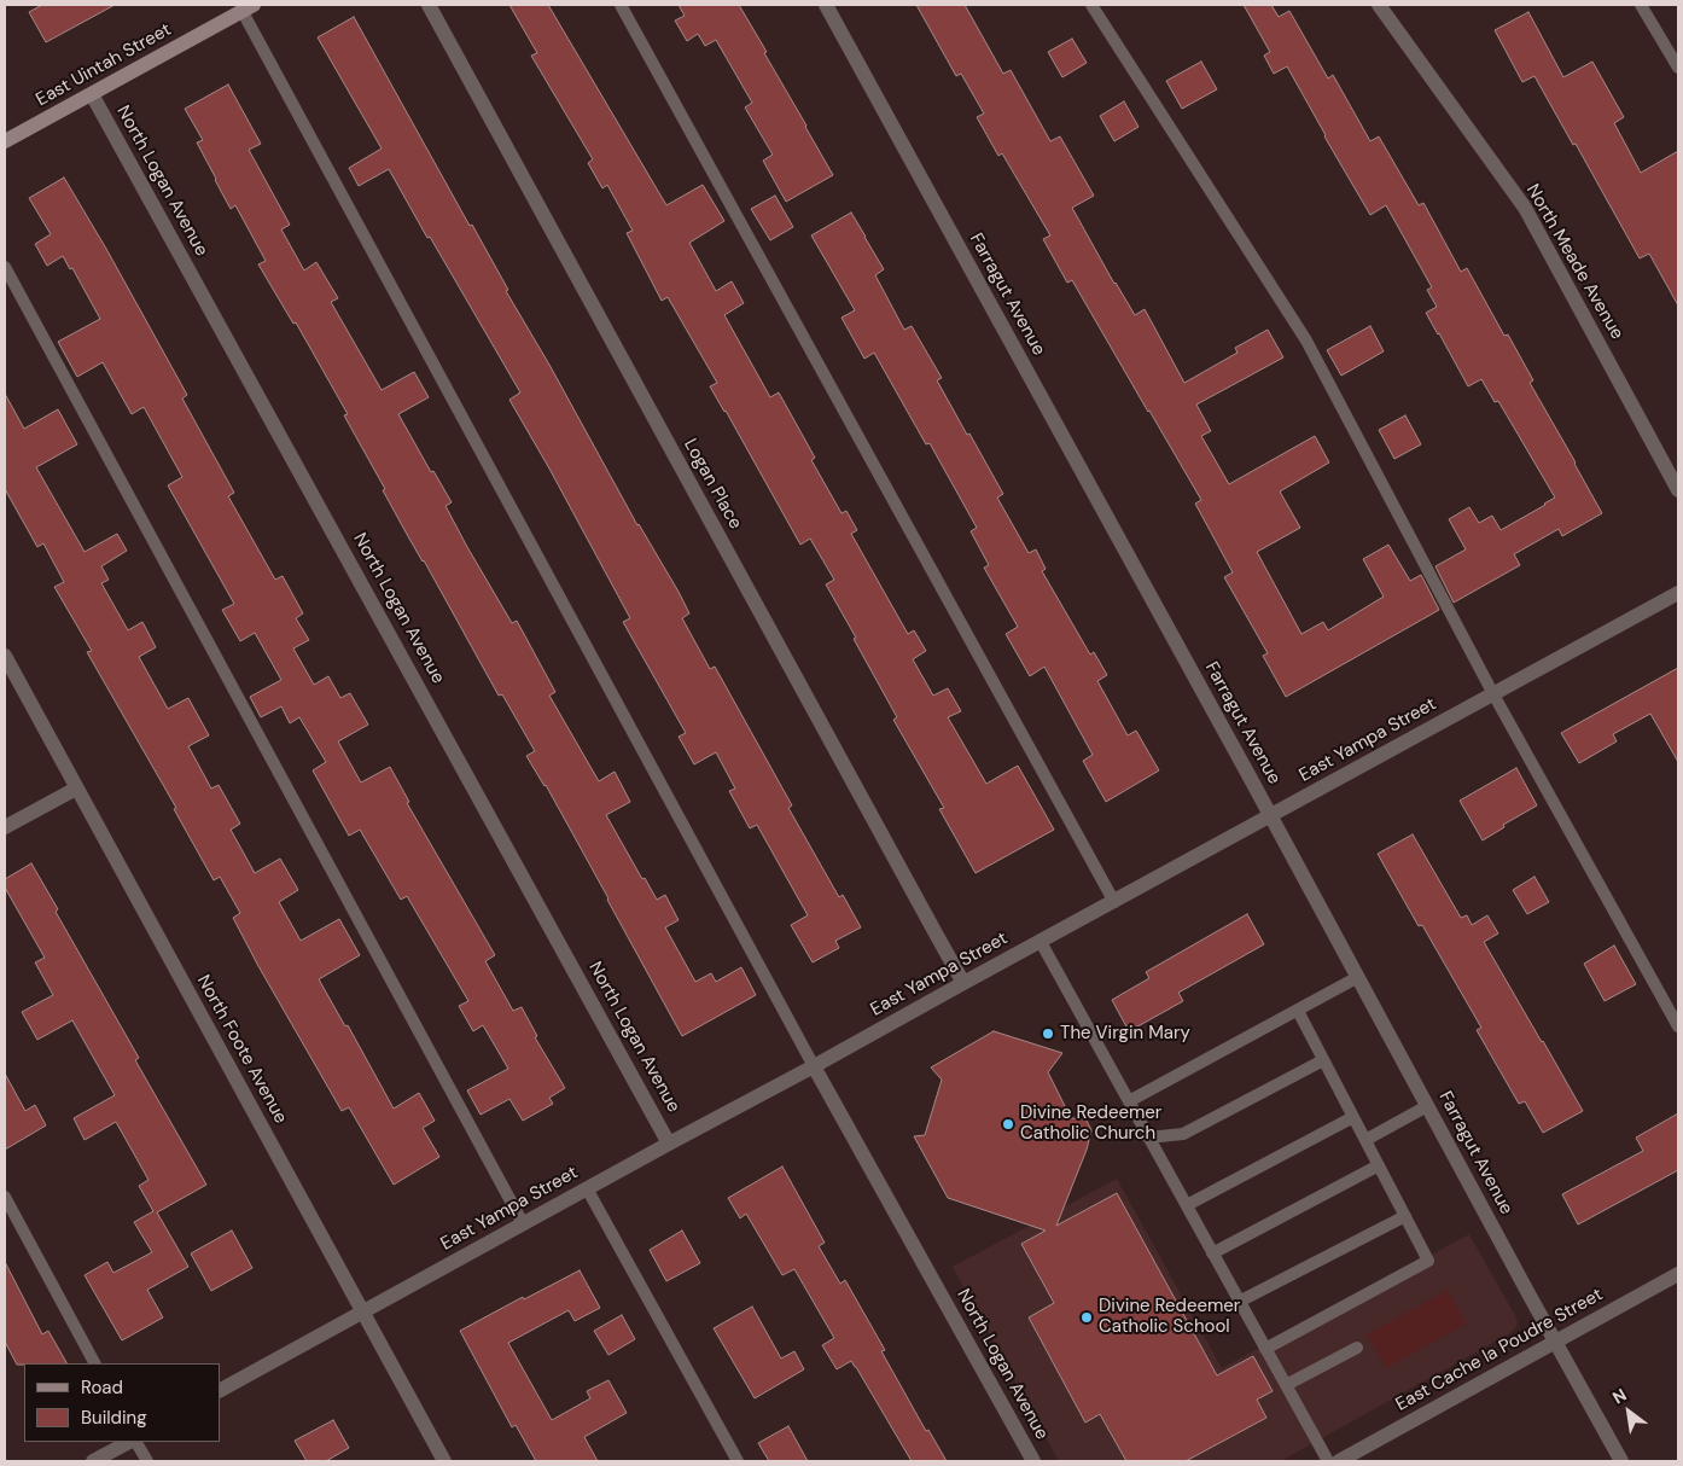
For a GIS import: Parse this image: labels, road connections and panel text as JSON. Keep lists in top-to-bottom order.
{
  "streets": {
    "main road": ["East Uintah Street"],
    "street": [
      "North Logan Avenue",
      "North Meade Avenue",
      "Farragut Avenue",
      "Logan Place",
      "East Yampa Street",
      "North Foote Avenue",
      "East Cache la Poudre Street"
    ]
  },
  "crossings": [
    ["East Uintah Street", "North Logan Avenue"],
    ["North Logan Avenue", "East Yampa Street"],
    ["Farragut Avenue", "East Yampa Street"],
    ["Farragut Avenue", "East Cache la Poudre Street"],
    ["Logan Place", "East Yampa Street"],
    ["East Yampa Street", "North Foote Avenue"]
  ],
  "places": ["The Virgin Mary", "Divine Redeemer Catholic Church", "Divine Redeemer Catholic School"],
  "legend": ["Road", "Building"],
  "north": "top left"
}
